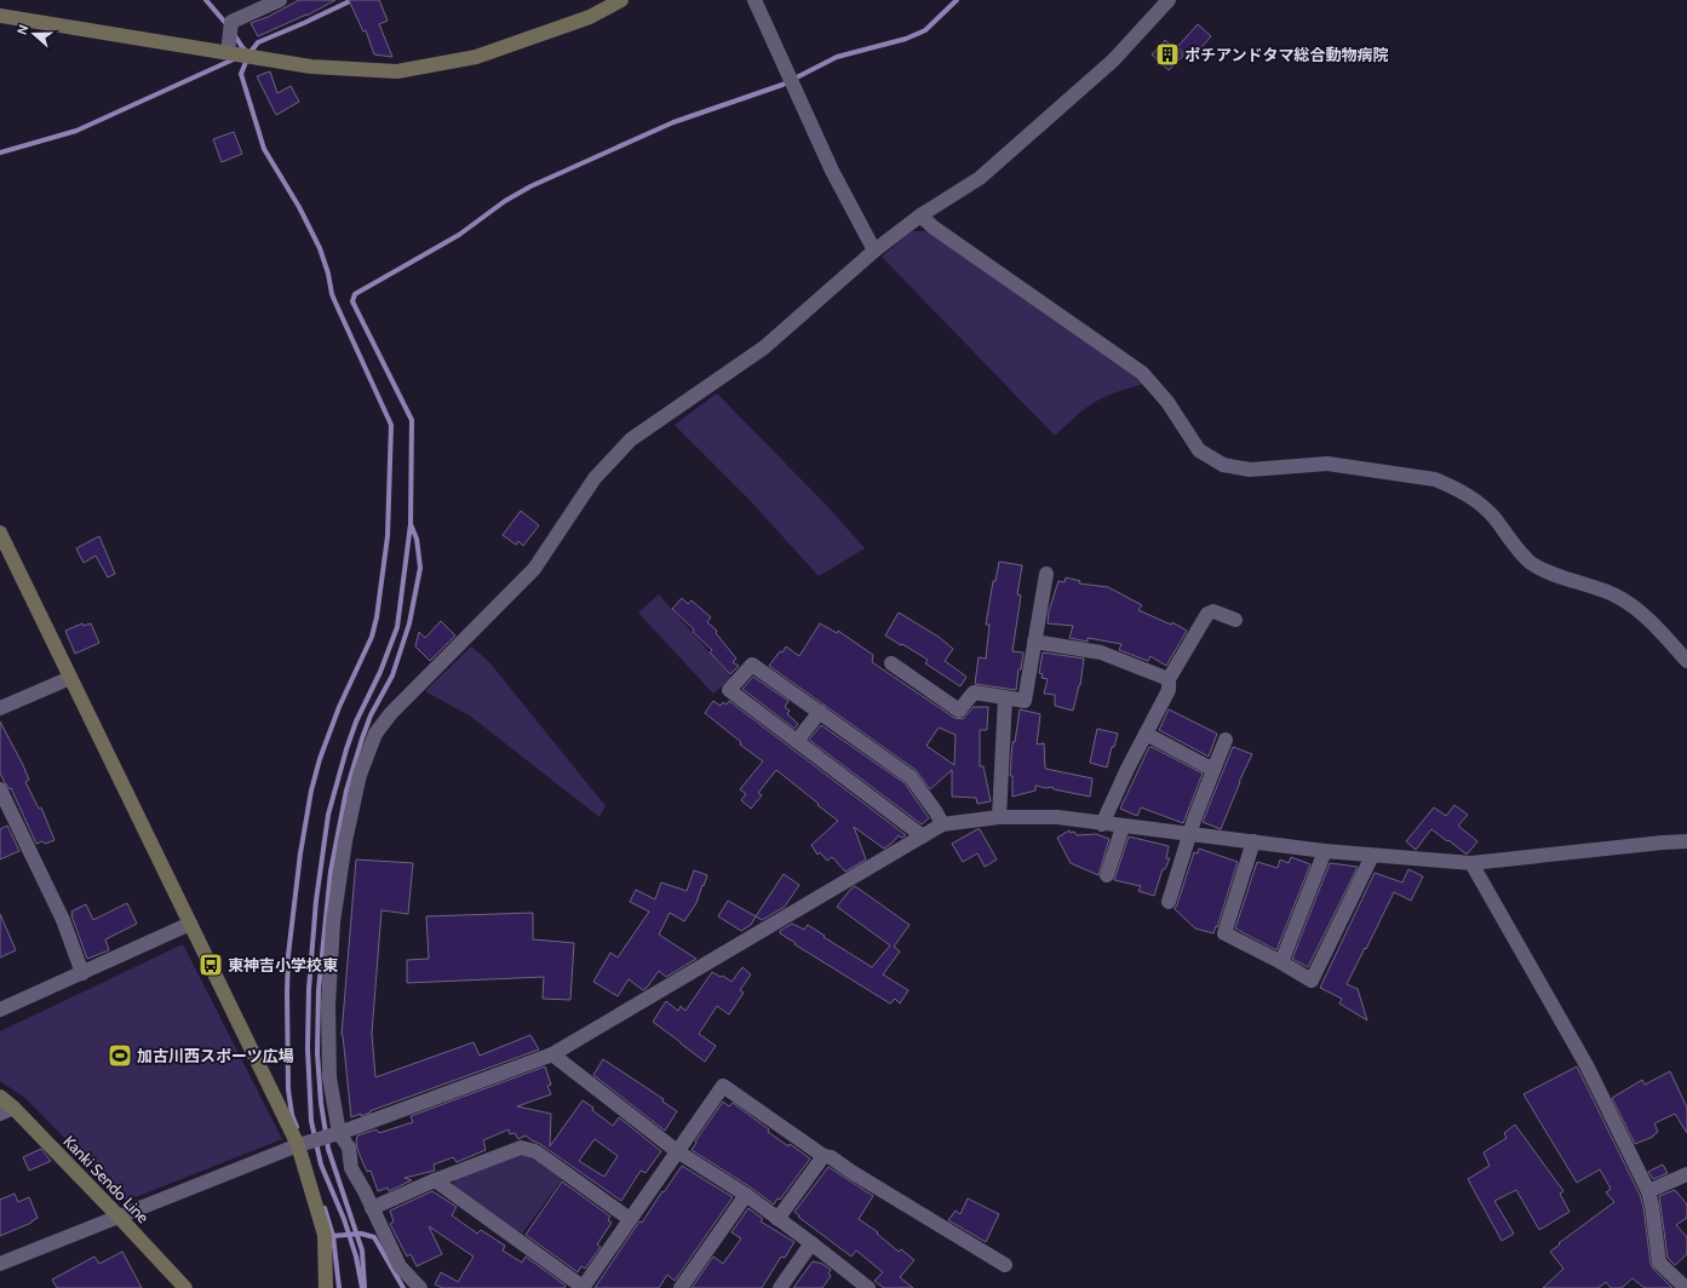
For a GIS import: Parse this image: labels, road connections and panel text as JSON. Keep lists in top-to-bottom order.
{
  "streets": {
    "street": ["Kanki Sendo Line"]
  },
  "places": {
    "building": ["ポチアンドタマ総合動物病院"],
    "bus stop": ["東神吉小学校東"],
    "sports": ["加古川西スポーツ広場"]
  },
  "north": "left"
}
